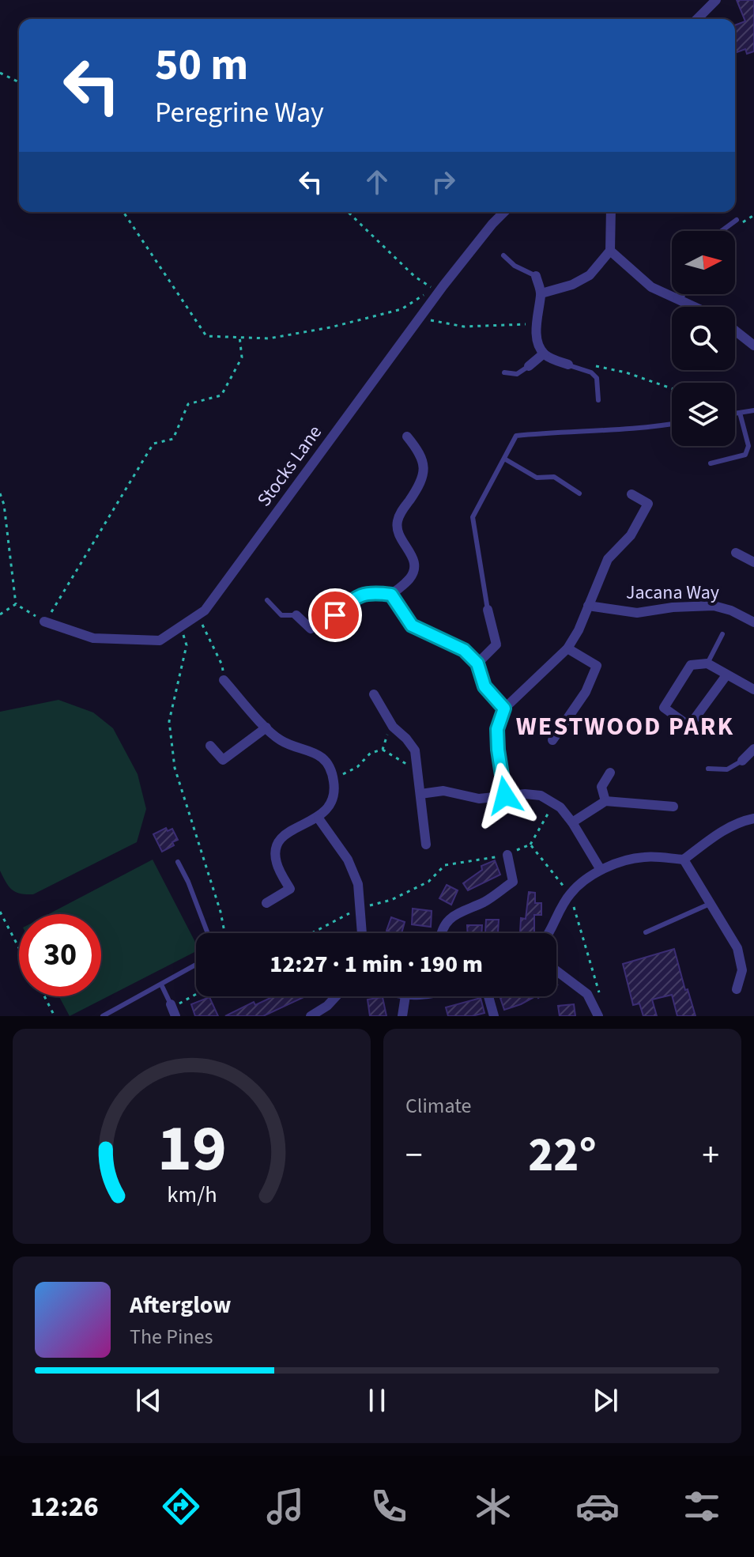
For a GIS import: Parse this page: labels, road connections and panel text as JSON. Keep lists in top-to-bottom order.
{
  "streets": {
    "street": ["Stocks Lane", "Jacana Way"]
  },
  "districts": ["WESTWOOD PARK"],
  "north": "right",
  "page": {
    "turn": ["50 m", "Peregrine Way"],
    "limit": "30",
    "trip": "12:27 · 1 min · 190 m",
    "tile": "Climate",
    "heat": ["−", "22°", "+"],
    "song": ["Afterglow", "The Pines"],
    "tabs": "12:26",
    "gauge": ["19", "km/h"]
  }
}
